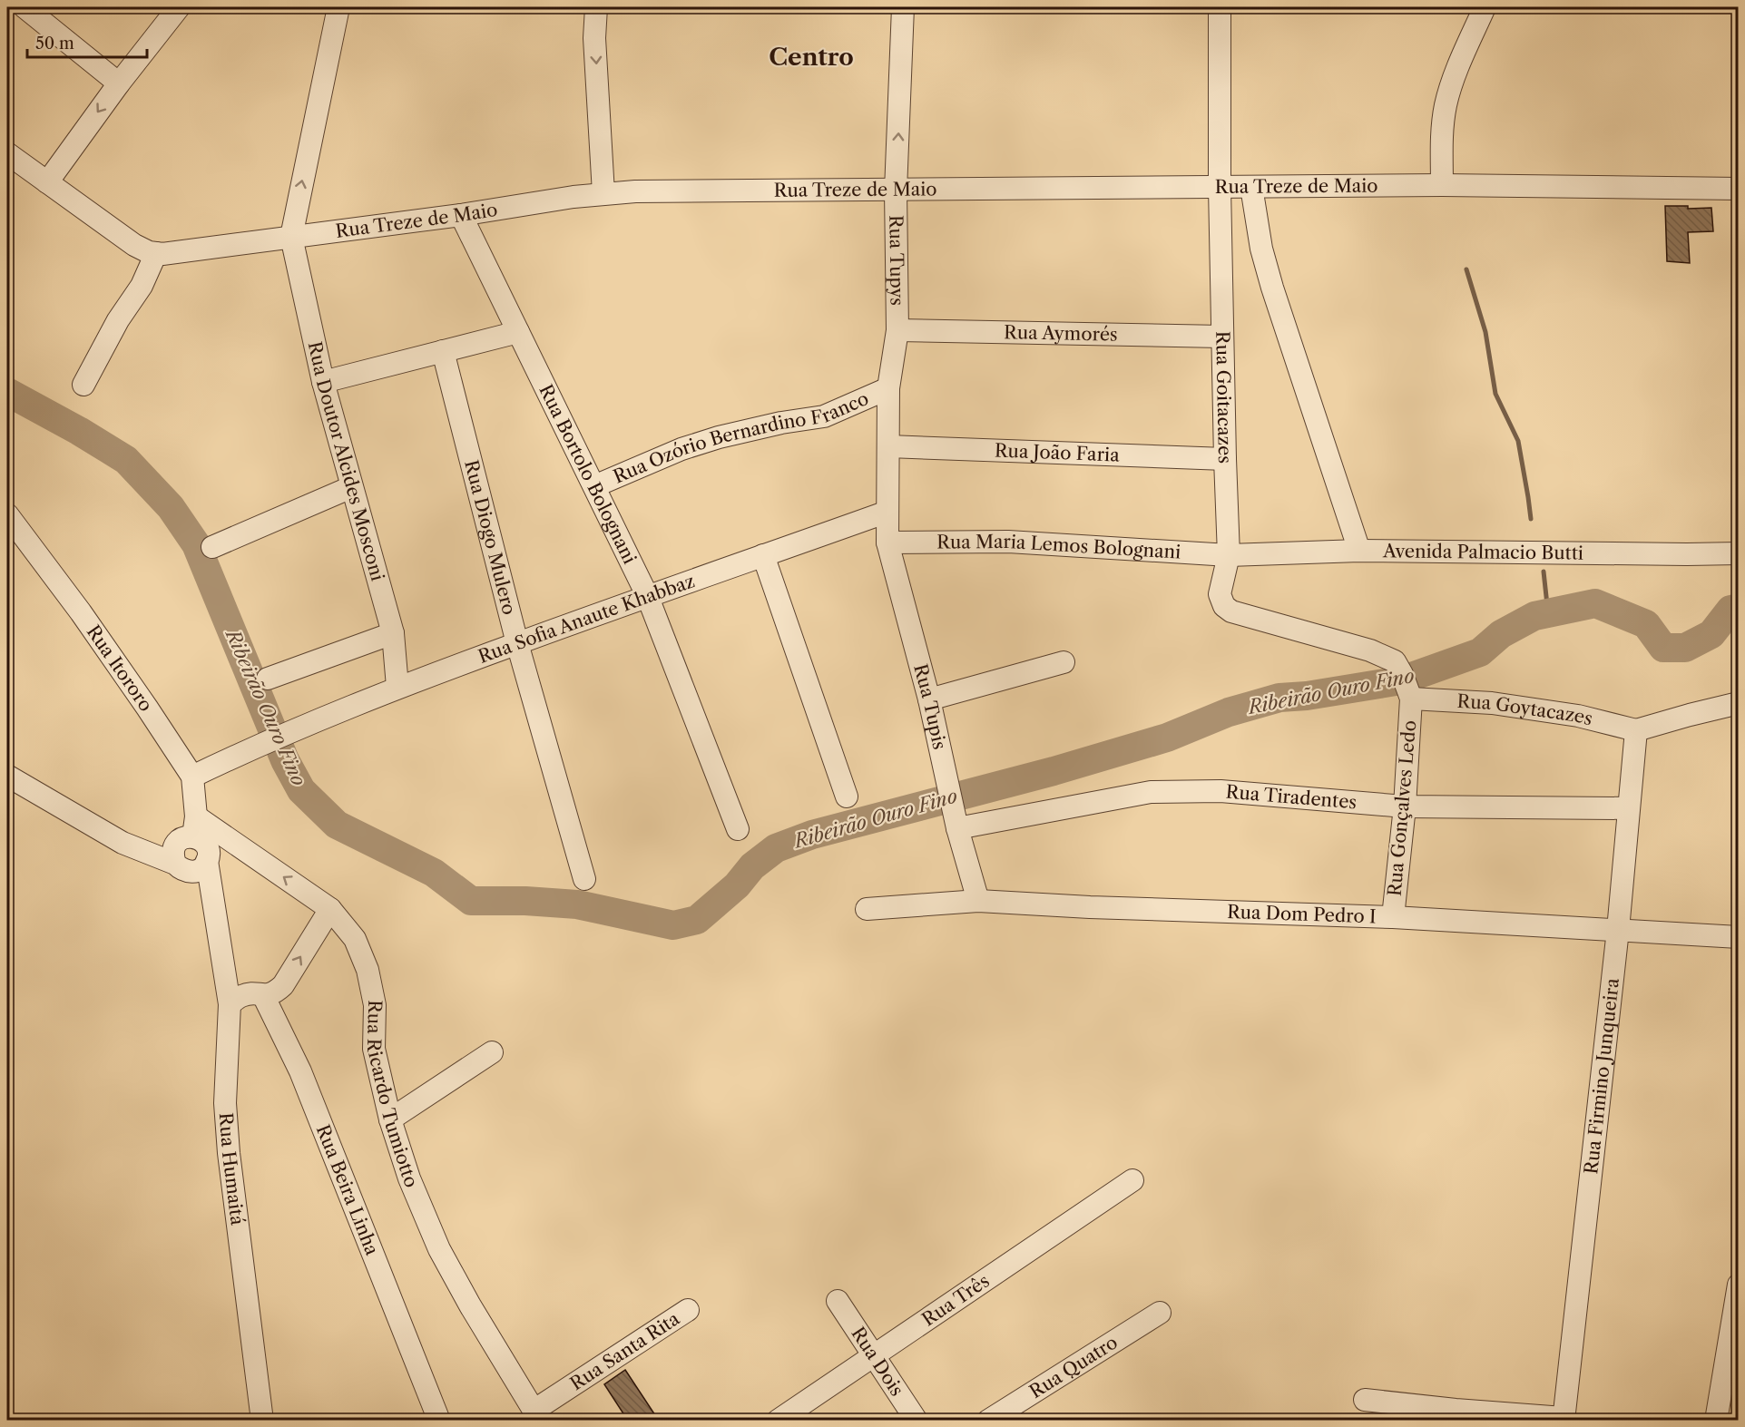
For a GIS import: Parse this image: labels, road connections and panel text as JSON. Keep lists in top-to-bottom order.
{
  "streets": {
    "street": [
      "Rua Treze de Maio",
      "Rua Tupys",
      "Rua Aymorés",
      "Rua Goitacazes",
      "Rua Ozório Bernardino Franco",
      "Rua João Faria",
      "Rua Doutor Alcides Mosconi",
      "Rua Bortolo Bolognani",
      "Rua Diogo Mulero",
      "Rua Maria Lemos Bolognani",
      "Avenida Palmacio Butti",
      "Rua Sofia Anaute Khabbaz",
      "Rua Itororo",
      "Rua Tupis",
      "Rua Goytacazes",
      "Rua Tiradentes",
      "Rua Gonçalves Ledo",
      "Rua Dom Pedro I",
      "Rua Firmino Junqueira",
      "Rua Ricardo Tumiotto",
      "Rua Humaitá",
      "Rua Beira Linha",
      "Rua Três",
      "Rua Santa Rita",
      "Rua Dois",
      "Rua Quatro"
    ]
  },
  "crossings": [
    ["Rua Treze de Maio", "Rua Tupys"],
    ["Rua Treze de Maio", "Rua Goitacazes"],
    ["Rua Treze de Maio", "Rua Doutor Alcides Mosconi"],
    ["Rua Treze de Maio", "Rua Bortolo Bolognani"],
    ["Rua Tupys", "Rua Aymorés"],
    ["Rua Tupys", "Rua Ozório Bernardino Franco"],
    ["Rua Tupys", "Rua João Faria"],
    ["Rua Tupys", "Rua Sofia Anaute Khabbaz"],
    ["Rua Tupys", "Rua Tupis"],
    ["Rua Aymorés", "Rua Goitacazes"],
    ["Rua Goitacazes", "Rua João Faria"],
    ["Rua Goitacazes", "Rua Maria Lemos Bolognani"],
    ["Rua Goitacazes", "Avenida Palmacio Butti"],
    ["Rua Goitacazes", "Rua Goytacazes"],
    ["Rua Goitacazes", "Rua Gonçalves Ledo"],
    ["Rua Ozório Bernardino Franco", "Rua Bortolo Bolognani"],
    ["Rua Doutor Alcides Mosconi", "Rua Sofia Anaute Khabbaz"],
    ["Rua Bortolo Bolognani", "Rua Sofia Anaute Khabbaz"],
    ["Rua Diogo Mulero", "Rua Sofia Anaute Khabbaz"],
    ["Rua Maria Lemos Bolognani", "Avenida Palmacio Butti"],
    ["Rua Maria Lemos Bolognani", "Rua Tupis"],
    ["Rua Sofia Anaute Khabbaz", "Rua Itororo"],
    ["Rua Sofia Anaute Khabbaz", "Rua Tupis"],
    ["Rua Itororo", "Rua Ricardo Tumiotto"],
    ["Rua Itororo", "Rua Humaitá"],
    ["Rua Tupis", "Rua Tiradentes"],
    ["Rua Tupis", "Rua Dom Pedro I"],
    ["Rua Goytacazes", "Rua Gonçalves Ledo"],
    ["Rua Goytacazes", "Rua Firmino Junqueira"],
    ["Rua Tiradentes", "Rua Gonçalves Ledo"],
    ["Rua Tiradentes", "Rua Firmino Junqueira"],
    ["Rua Gonçalves Ledo", "Rua Dom Pedro I"],
    ["Rua Dom Pedro I", "Rua Firmino Junqueira"],
    ["Rua Ricardo Tumiotto", "Rua Humaitá"],
    ["Rua Ricardo Tumiotto", "Rua Santa Rita"],
    ["Rua Três", "Rua Dois"]
  ],
  "one_way": ["Rua Tupys"],
  "districts": ["Centro"],
  "water": ["Ribeirão Ouro Fino"],
  "scale_bar": "50 m"
}
